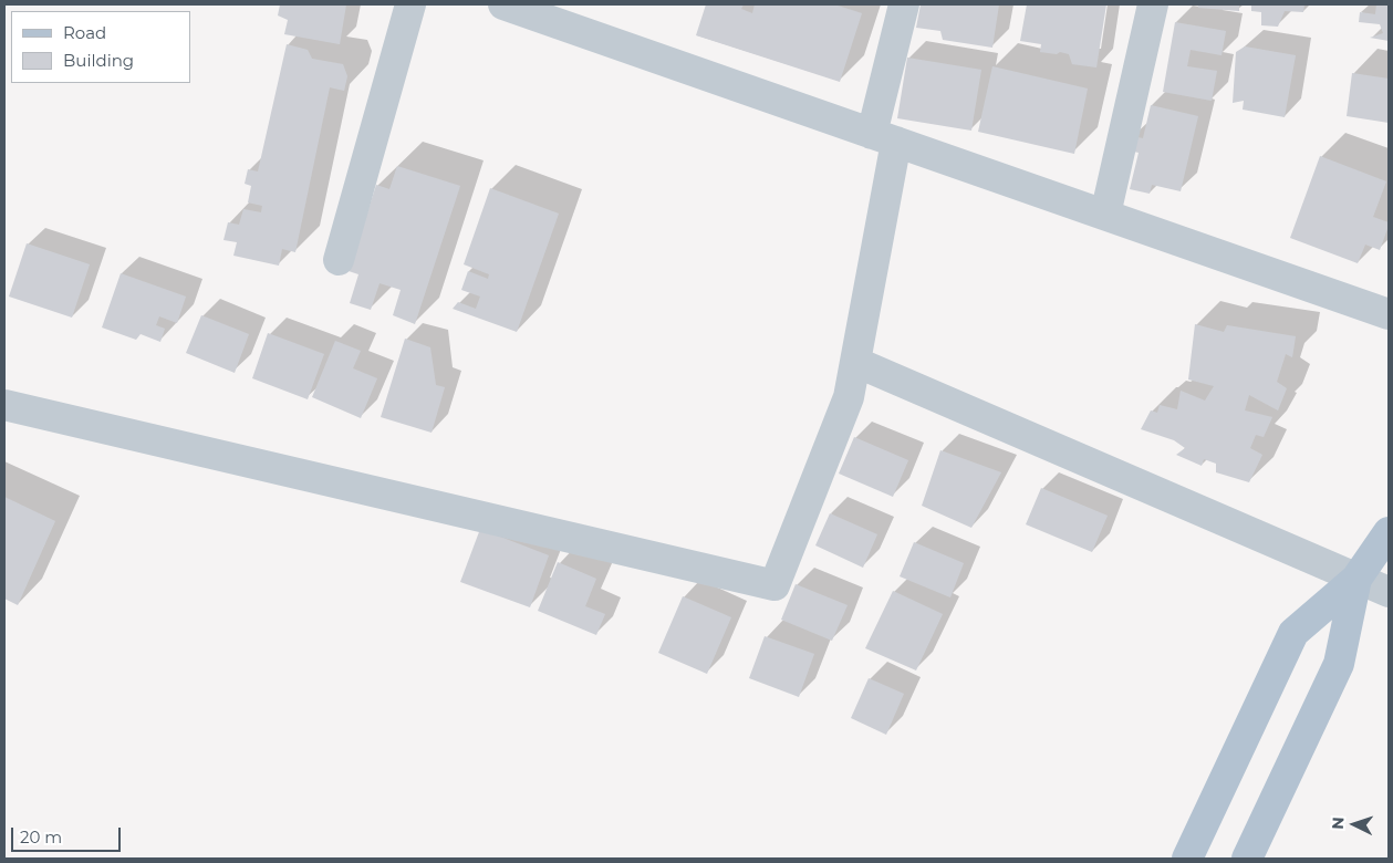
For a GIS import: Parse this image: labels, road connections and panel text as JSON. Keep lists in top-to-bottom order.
{
  "legend": ["Road", "Building"],
  "scale_bar": "20 m",
  "north": "left"
}
